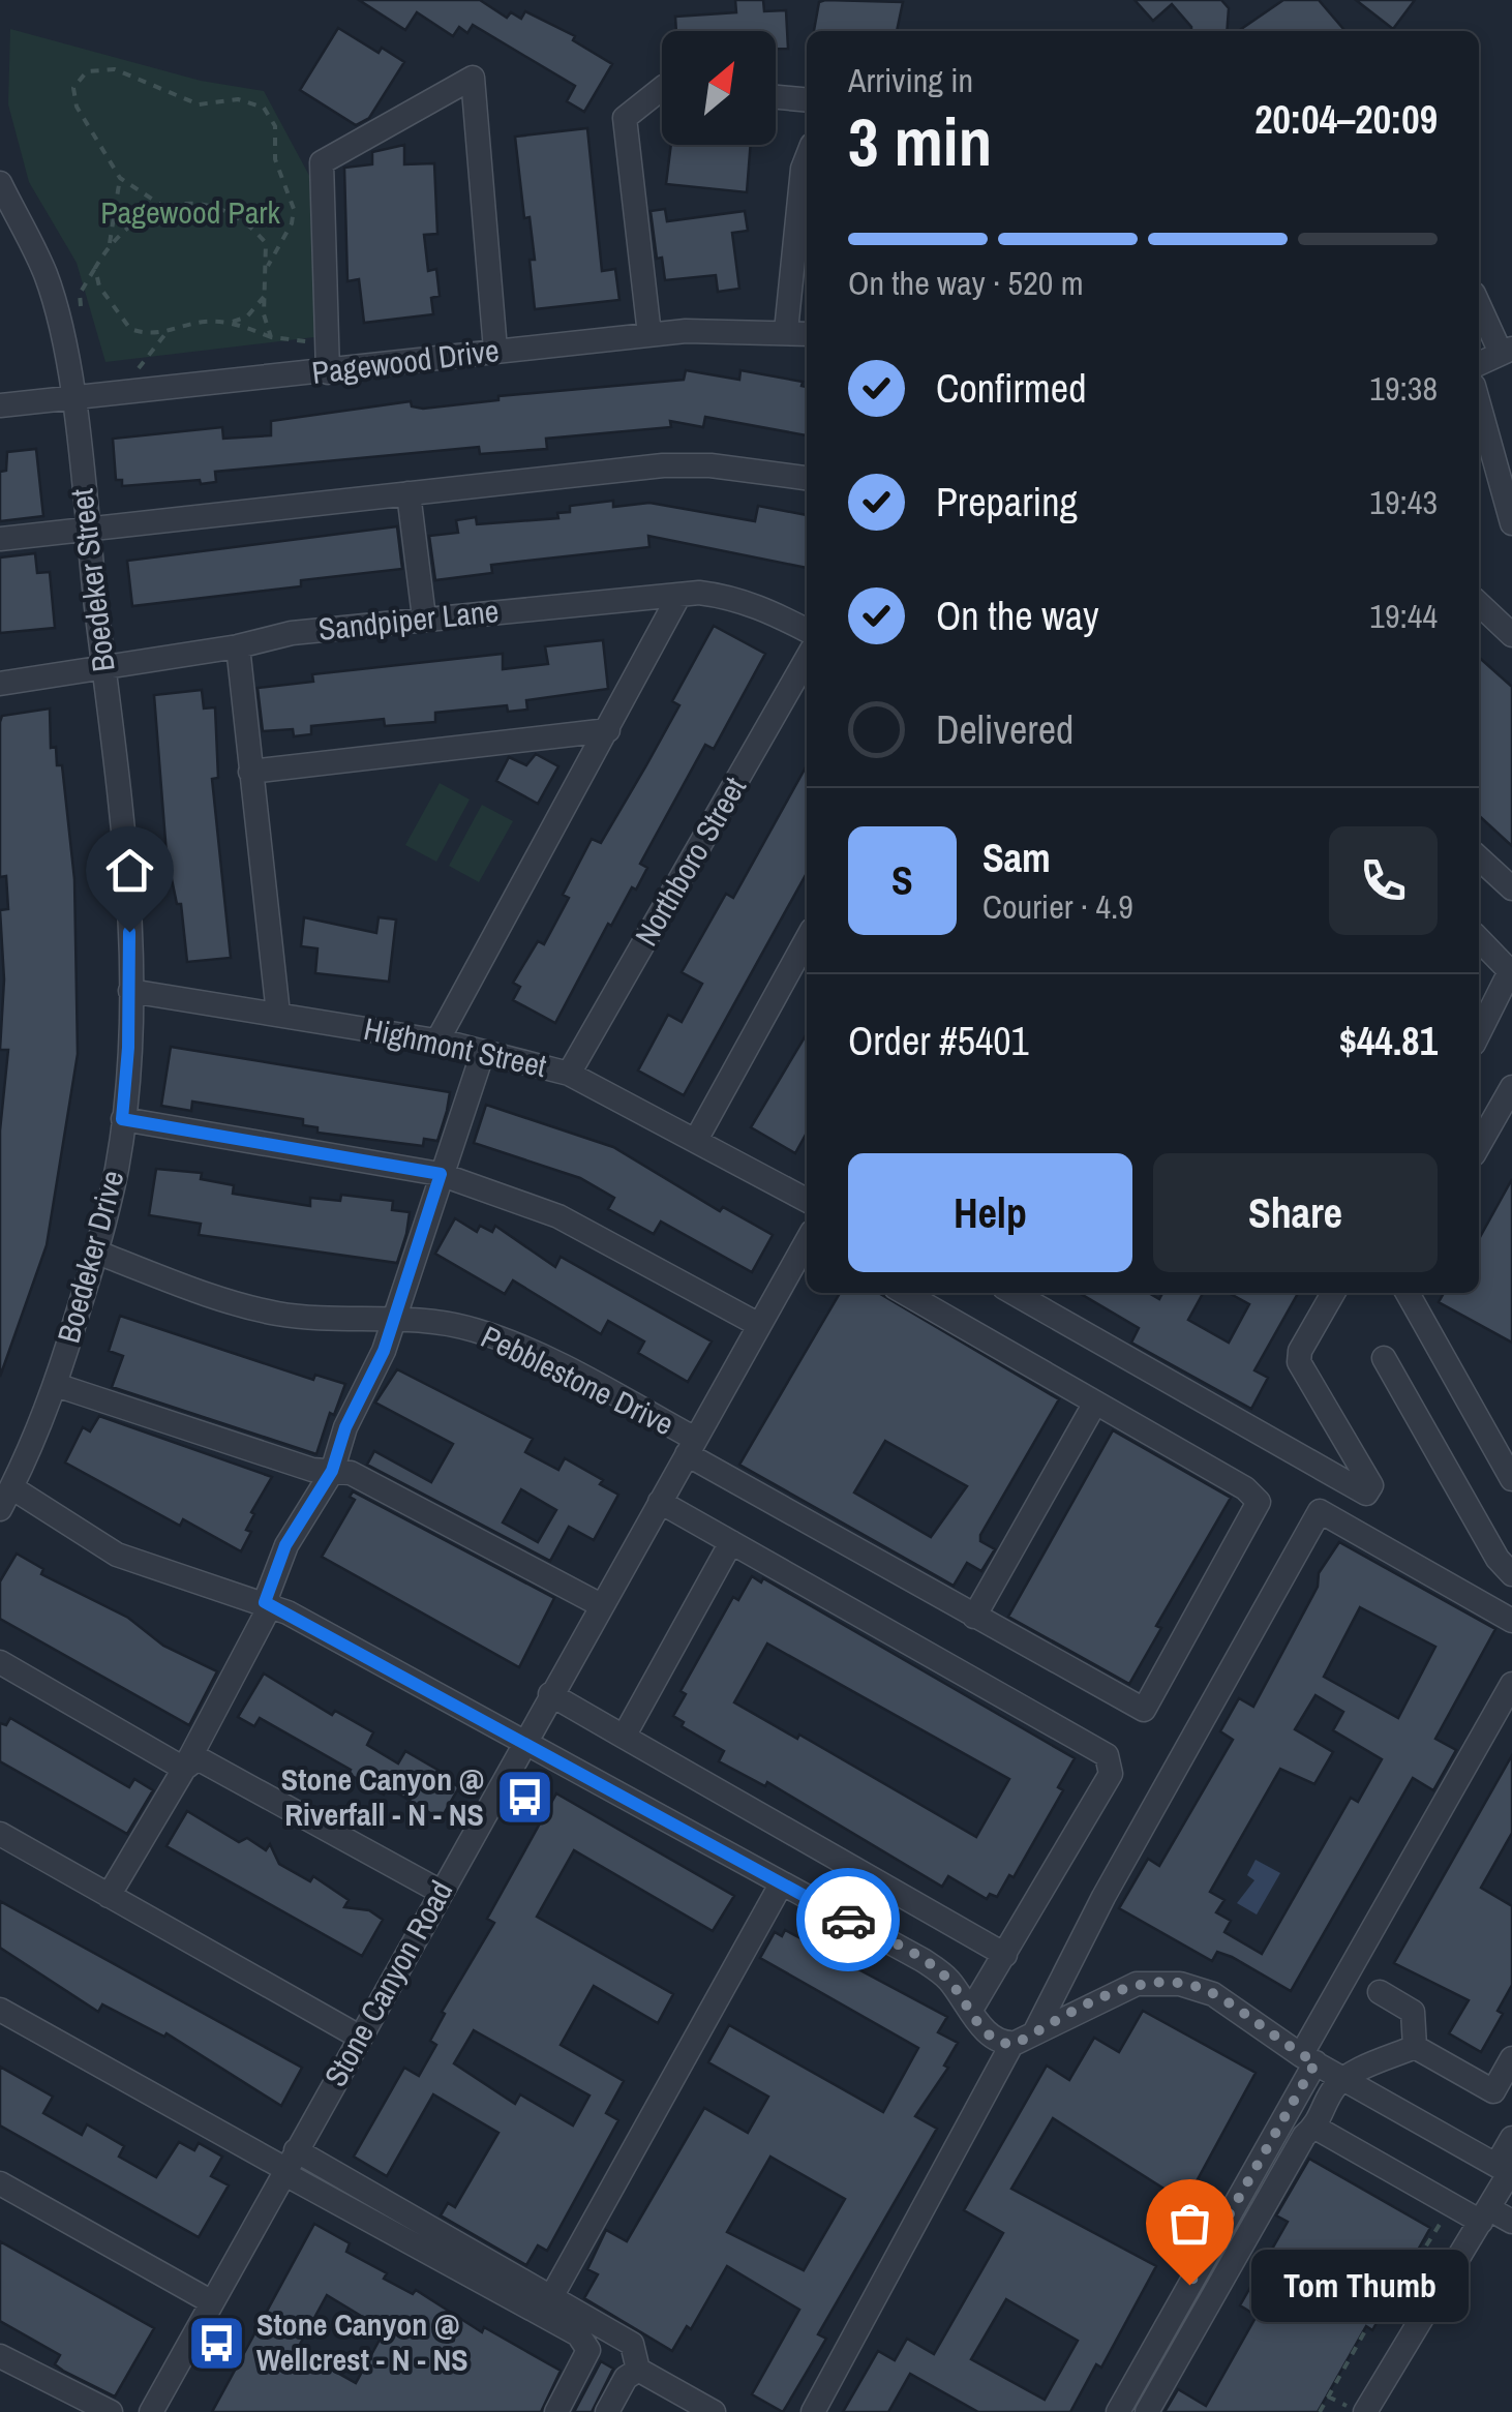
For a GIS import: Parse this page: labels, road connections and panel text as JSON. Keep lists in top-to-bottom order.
{
  "streets": {
    "street": [
      "Pagewood Drive",
      "Boedeker Street",
      "Sandpiper Lane",
      "Northboro Street",
      "Highmont Street",
      "Boedeker Drive",
      "Pebblestone Drive",
      "Stone Canyon Road"
    ]
  },
  "crossings": [
    ["Pagewood Drive", "Boedeker Street"],
    ["Boedeker Street", "Sandpiper Lane"],
    ["Boedeker Street", "Highmont Street"],
    ["Boedeker Street", "Boedeker Drive"],
    ["Northboro Street", "Highmont Street"],
    ["Highmont Street", "Boedeker Drive"],
    ["Boedeker Drive", "Pebblestone Drive"],
    ["Pebblestone Drive", "Stone Canyon Road"]
  ],
  "parks": ["Pagewood Park"],
  "places": {
    "bus stop": ["Stone Canyon @ Riverfall - N - NS", "Stone Canyon @ Wellcrest - N - NS"],
    "other": ["Tom Thumb"]
  },
  "north": "top right",
  "page": {
    "heading": ["3 min", "Arriving in", "20:04–20:09"],
    "panel": [
      "Sam",
      "Courier · 4.9",
      "Order #5401",
      "$44.81"
    ],
    "bar": "On the way · 520 m",
    "list": [
      ["Confirmed", "19:38"],
      ["Preparing", "19:43"],
      ["On the way", "19:44"],
      "Delivered"
    ],
    "round": "S",
    "buttons": ["Help", "Share"],
    "bubble": "Tom Thumb"
  }
}
